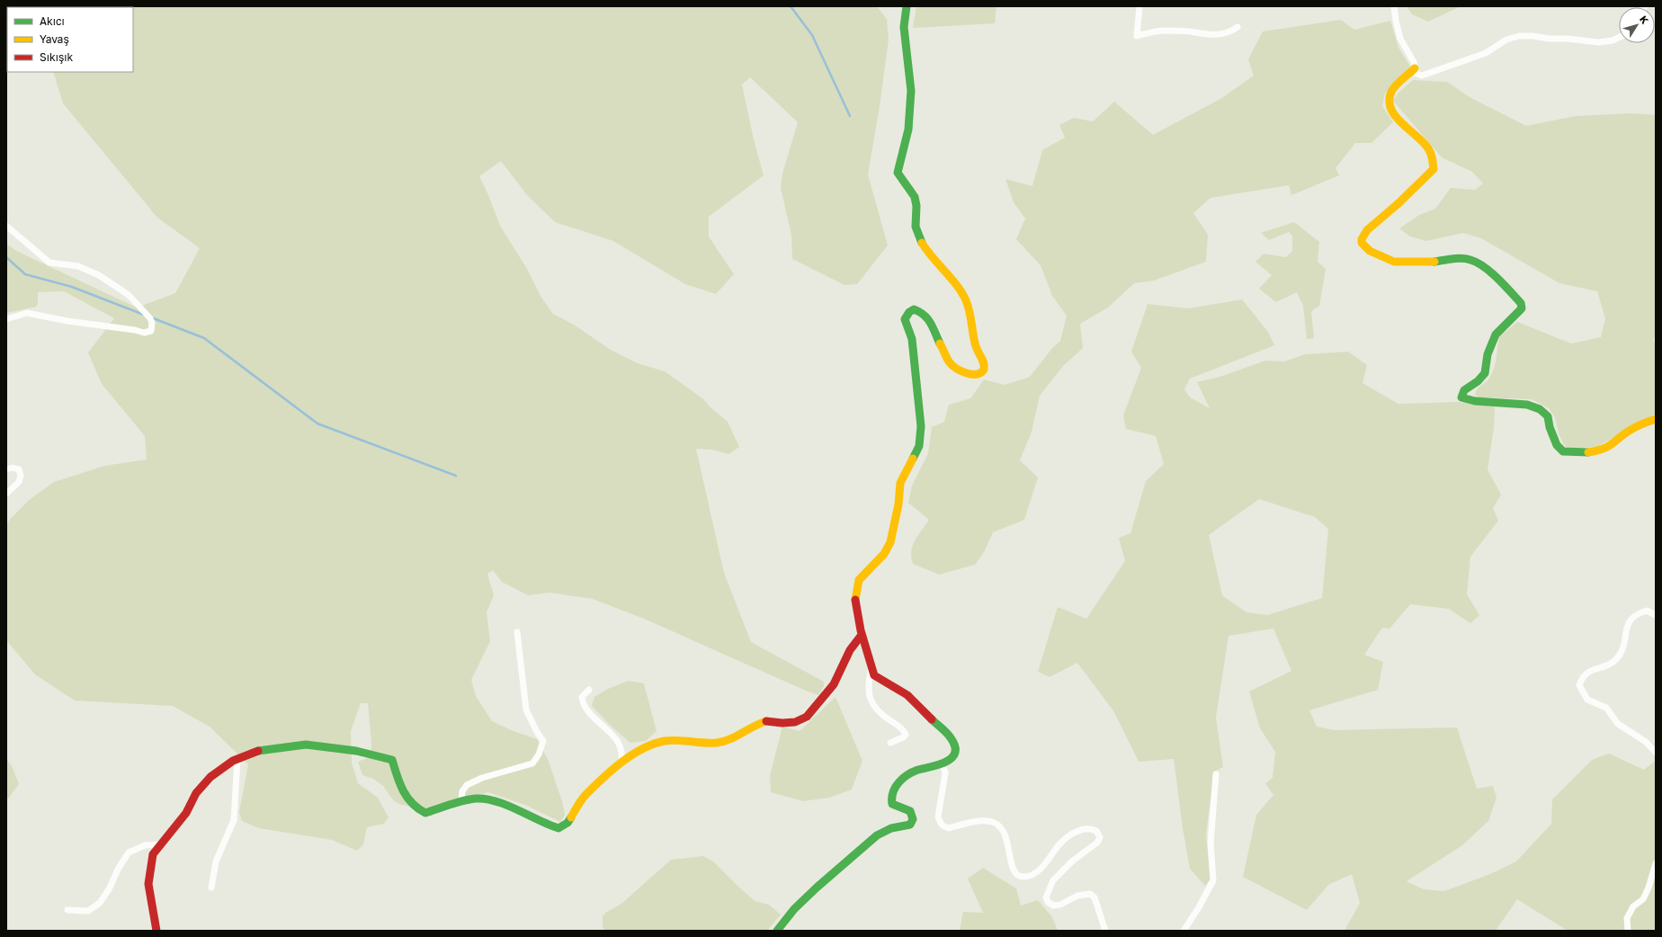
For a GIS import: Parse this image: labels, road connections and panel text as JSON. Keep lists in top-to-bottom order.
{
  "legend": ["Akıcı", "Yavaş", "Sıkışık"],
  "north": "top right"
}
